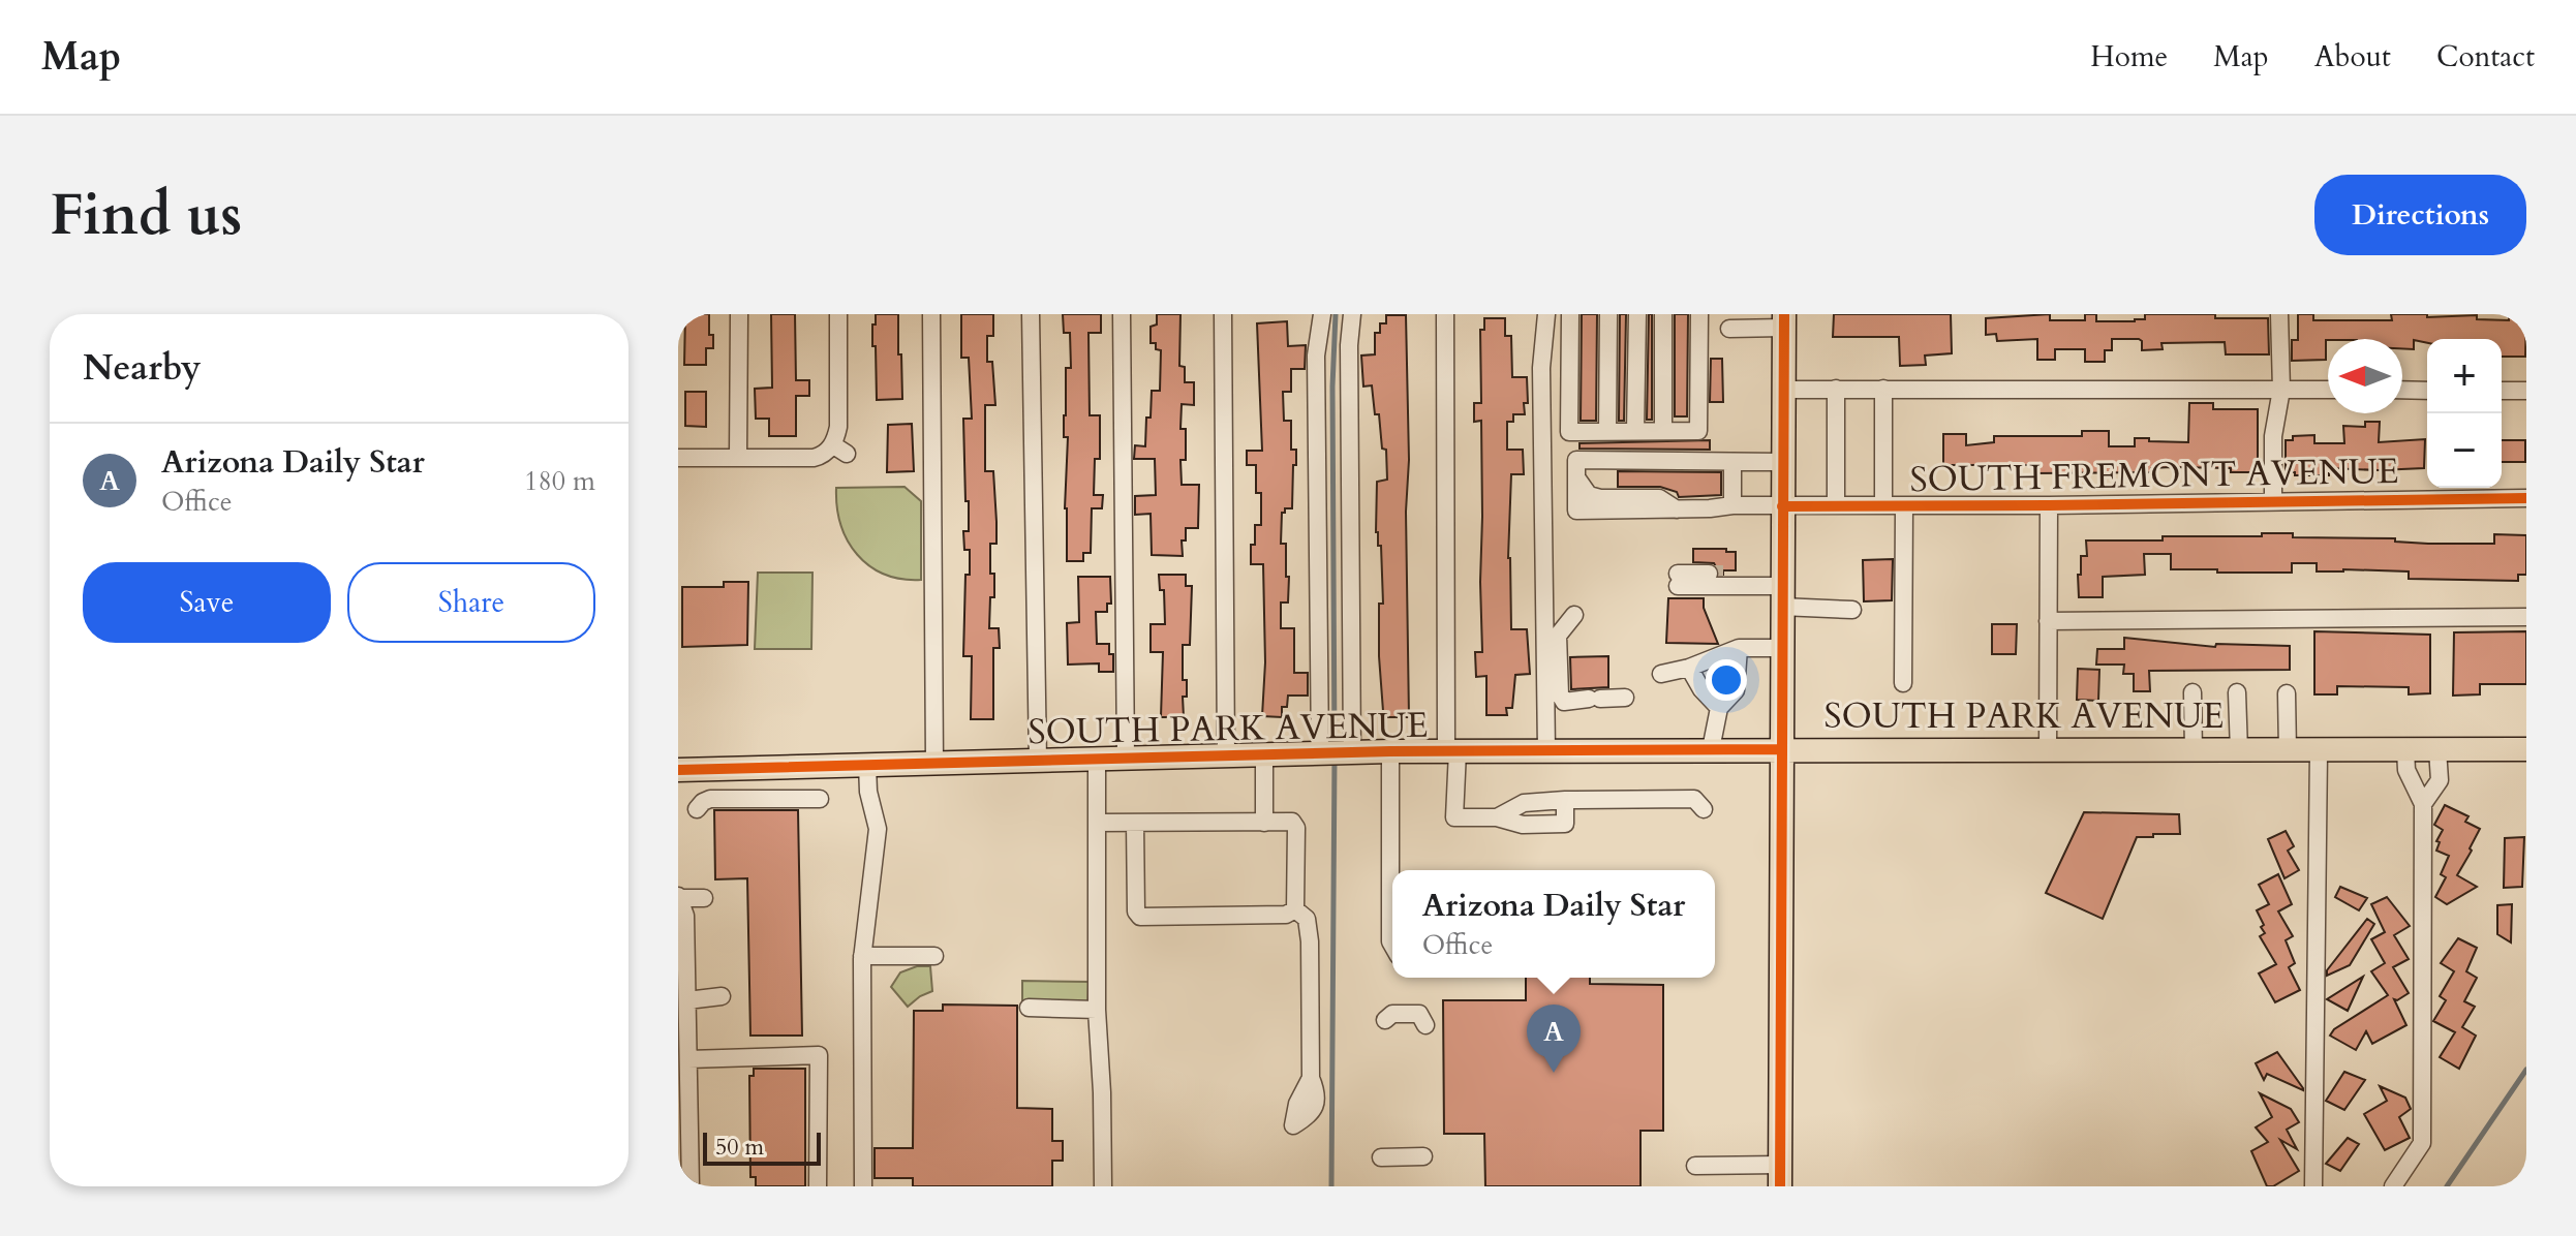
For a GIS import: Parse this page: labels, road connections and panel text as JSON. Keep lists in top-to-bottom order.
{
  "streets": {
    "main road": ["SOUTH PARK AVENUE"],
    "street": ["SOUTH FREMONT AVENUE"]
  },
  "scale_bar": "50 m",
  "north": "left",
  "page": {
    "header": "Map",
    "nav": [
      "Home",
      "Map",
      "About",
      "Contact"
    ],
    "buttons": [
      "Directions",
      ["Save", "Share"]
    ],
    "title": "Find us",
    "heading": "Nearby",
    "map_buttons": ["+", "−"],
    "list": [
      {
        "mark": "A",
        "name": "Arizona Daily Star",
        "note": "Office",
        "value": "180 m"
      }
    ],
    "popup": ["Arizona Daily Star", "Office"],
    "pins": "A",
    "scale": "50 m"
  }
}
